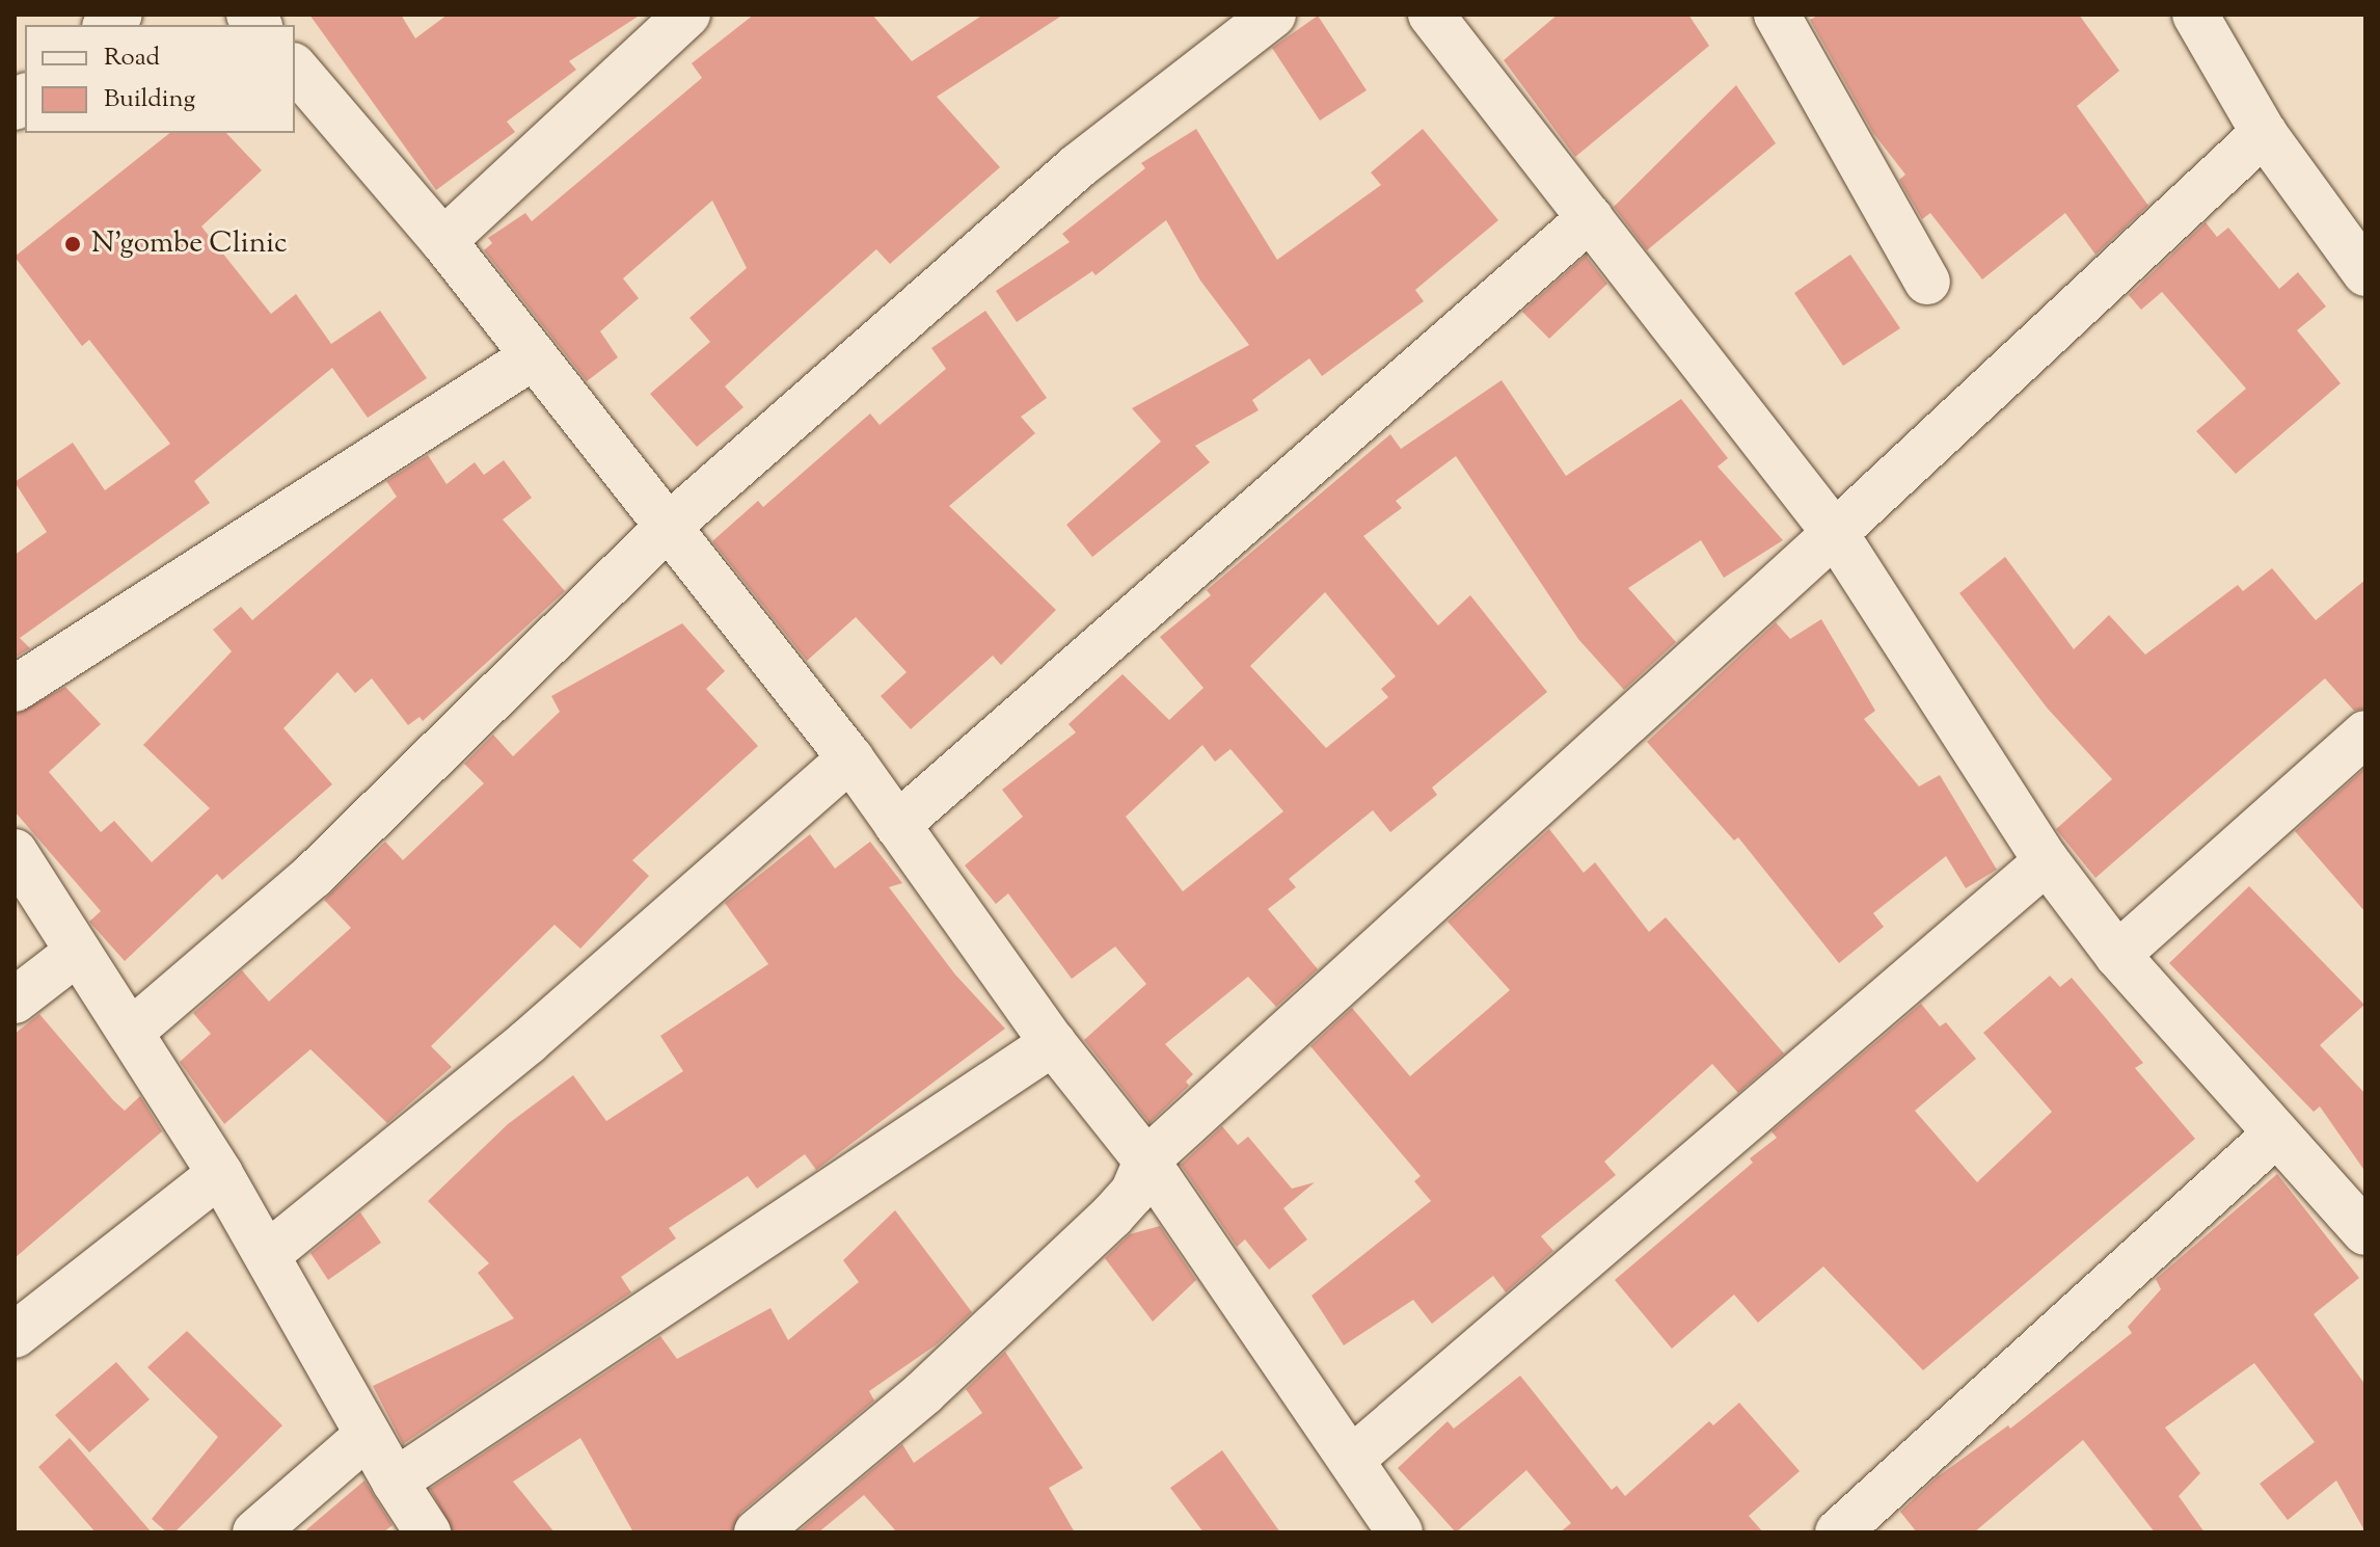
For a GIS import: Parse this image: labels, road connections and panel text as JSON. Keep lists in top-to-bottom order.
{
  "places": ["N'gombe Clinic"],
  "legend": ["Road", "Building"]
}
